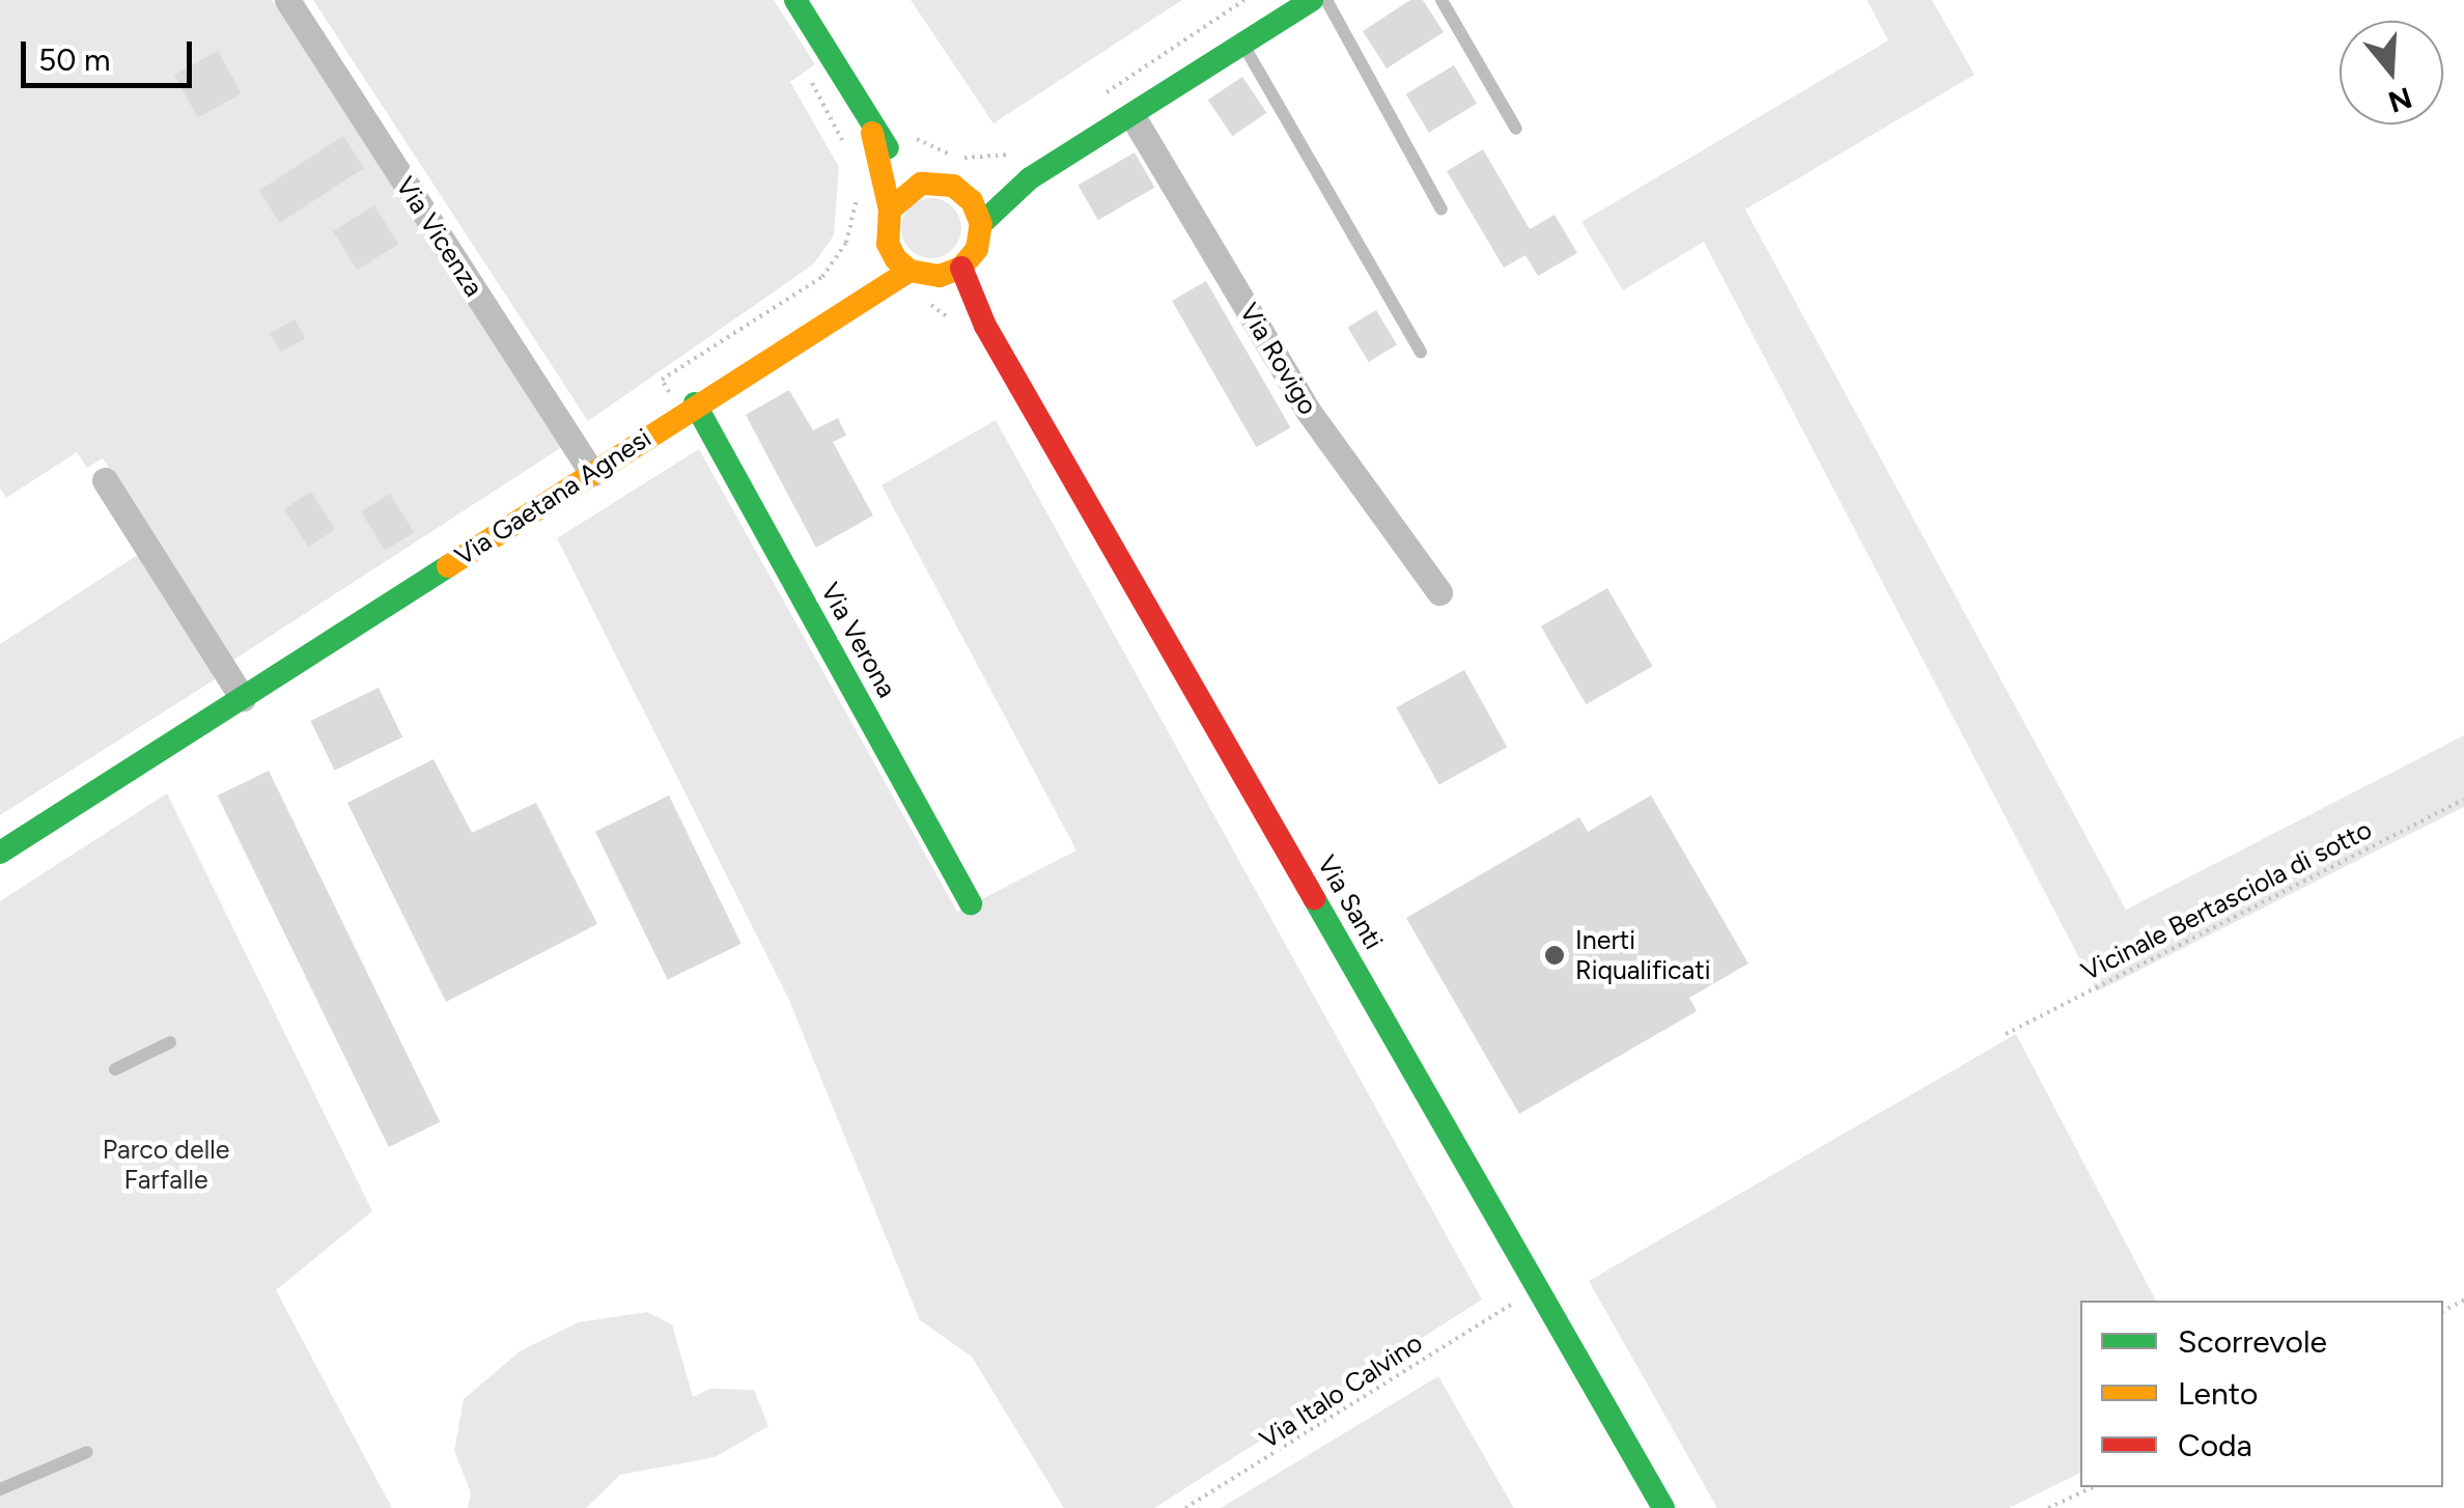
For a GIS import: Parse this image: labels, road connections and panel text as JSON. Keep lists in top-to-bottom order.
{
  "streets": {
    "street": [
      "Via Vicenza",
      "Via Rovigo",
      "Via Gaetana Agnesi",
      "Via Verona",
      "Via Santi"
    ],
    "path": ["Vicinale Bertasciola di sotto", "Via Italo Calvino"]
  },
  "crossings": [
    ["Via Vicenza", "Via Gaetana Agnesi"],
    ["Via Gaetana Agnesi", "Via Verona"],
    ["Via Gaetana Agnesi", "Via Santi"]
  ],
  "parks": ["Parco delle Farfalle"],
  "places": ["Inerti Riqualificati"],
  "legend": ["Scorrevole", "Lento", "Coda"],
  "scale_bar": "50 m",
  "north": "bottom"
}
